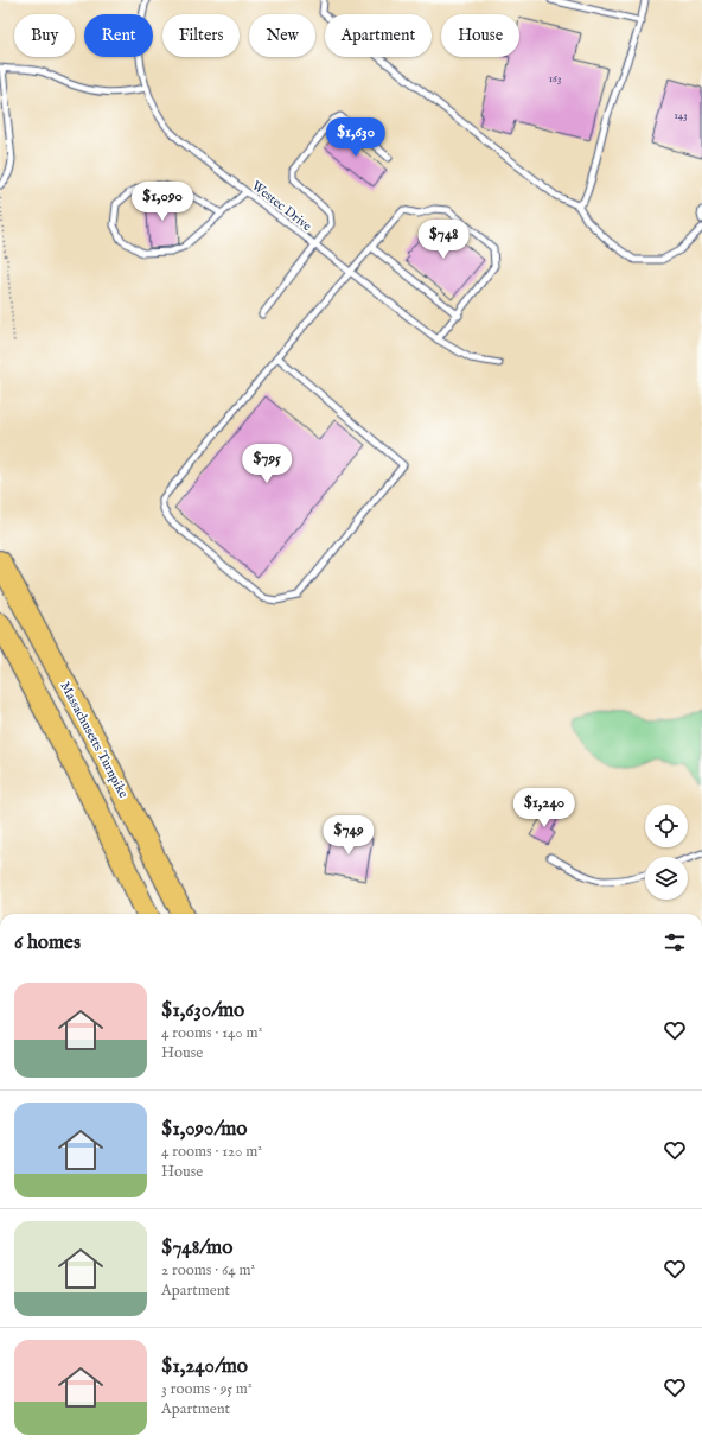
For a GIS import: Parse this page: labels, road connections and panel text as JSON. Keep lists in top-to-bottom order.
{
  "streets": {
    "highway": ["Massachusetts Turnpike"],
    "lane": ["Westec Drive"]
  },
  "house_numbers": ["163", "143"],
  "page": {
    "chip": [
      "Buy",
      "Rent",
      "Filters",
      "New",
      "Apartment",
      "House"
    ],
    "price": [
      "$1,630",
      "$1,090",
      "$748",
      "$795",
      "$1,240",
      "$749"
    ],
    "heading": "6 homes",
    "list": [
      {
        "name": "$1,630/mo",
        "note": "4 rooms · 140 m² · House"
      },
      {
        "name": "$1,090/mo",
        "note": "4 rooms · 120 m² · House"
      },
      {
        "name": "$748/mo",
        "note": "2 rooms · 64 m² · Apartment"
      },
      {
        "name": "$1,240/mo",
        "note": "3 rooms · 95 m² · Apartment"
      }
    ]
  }
}
